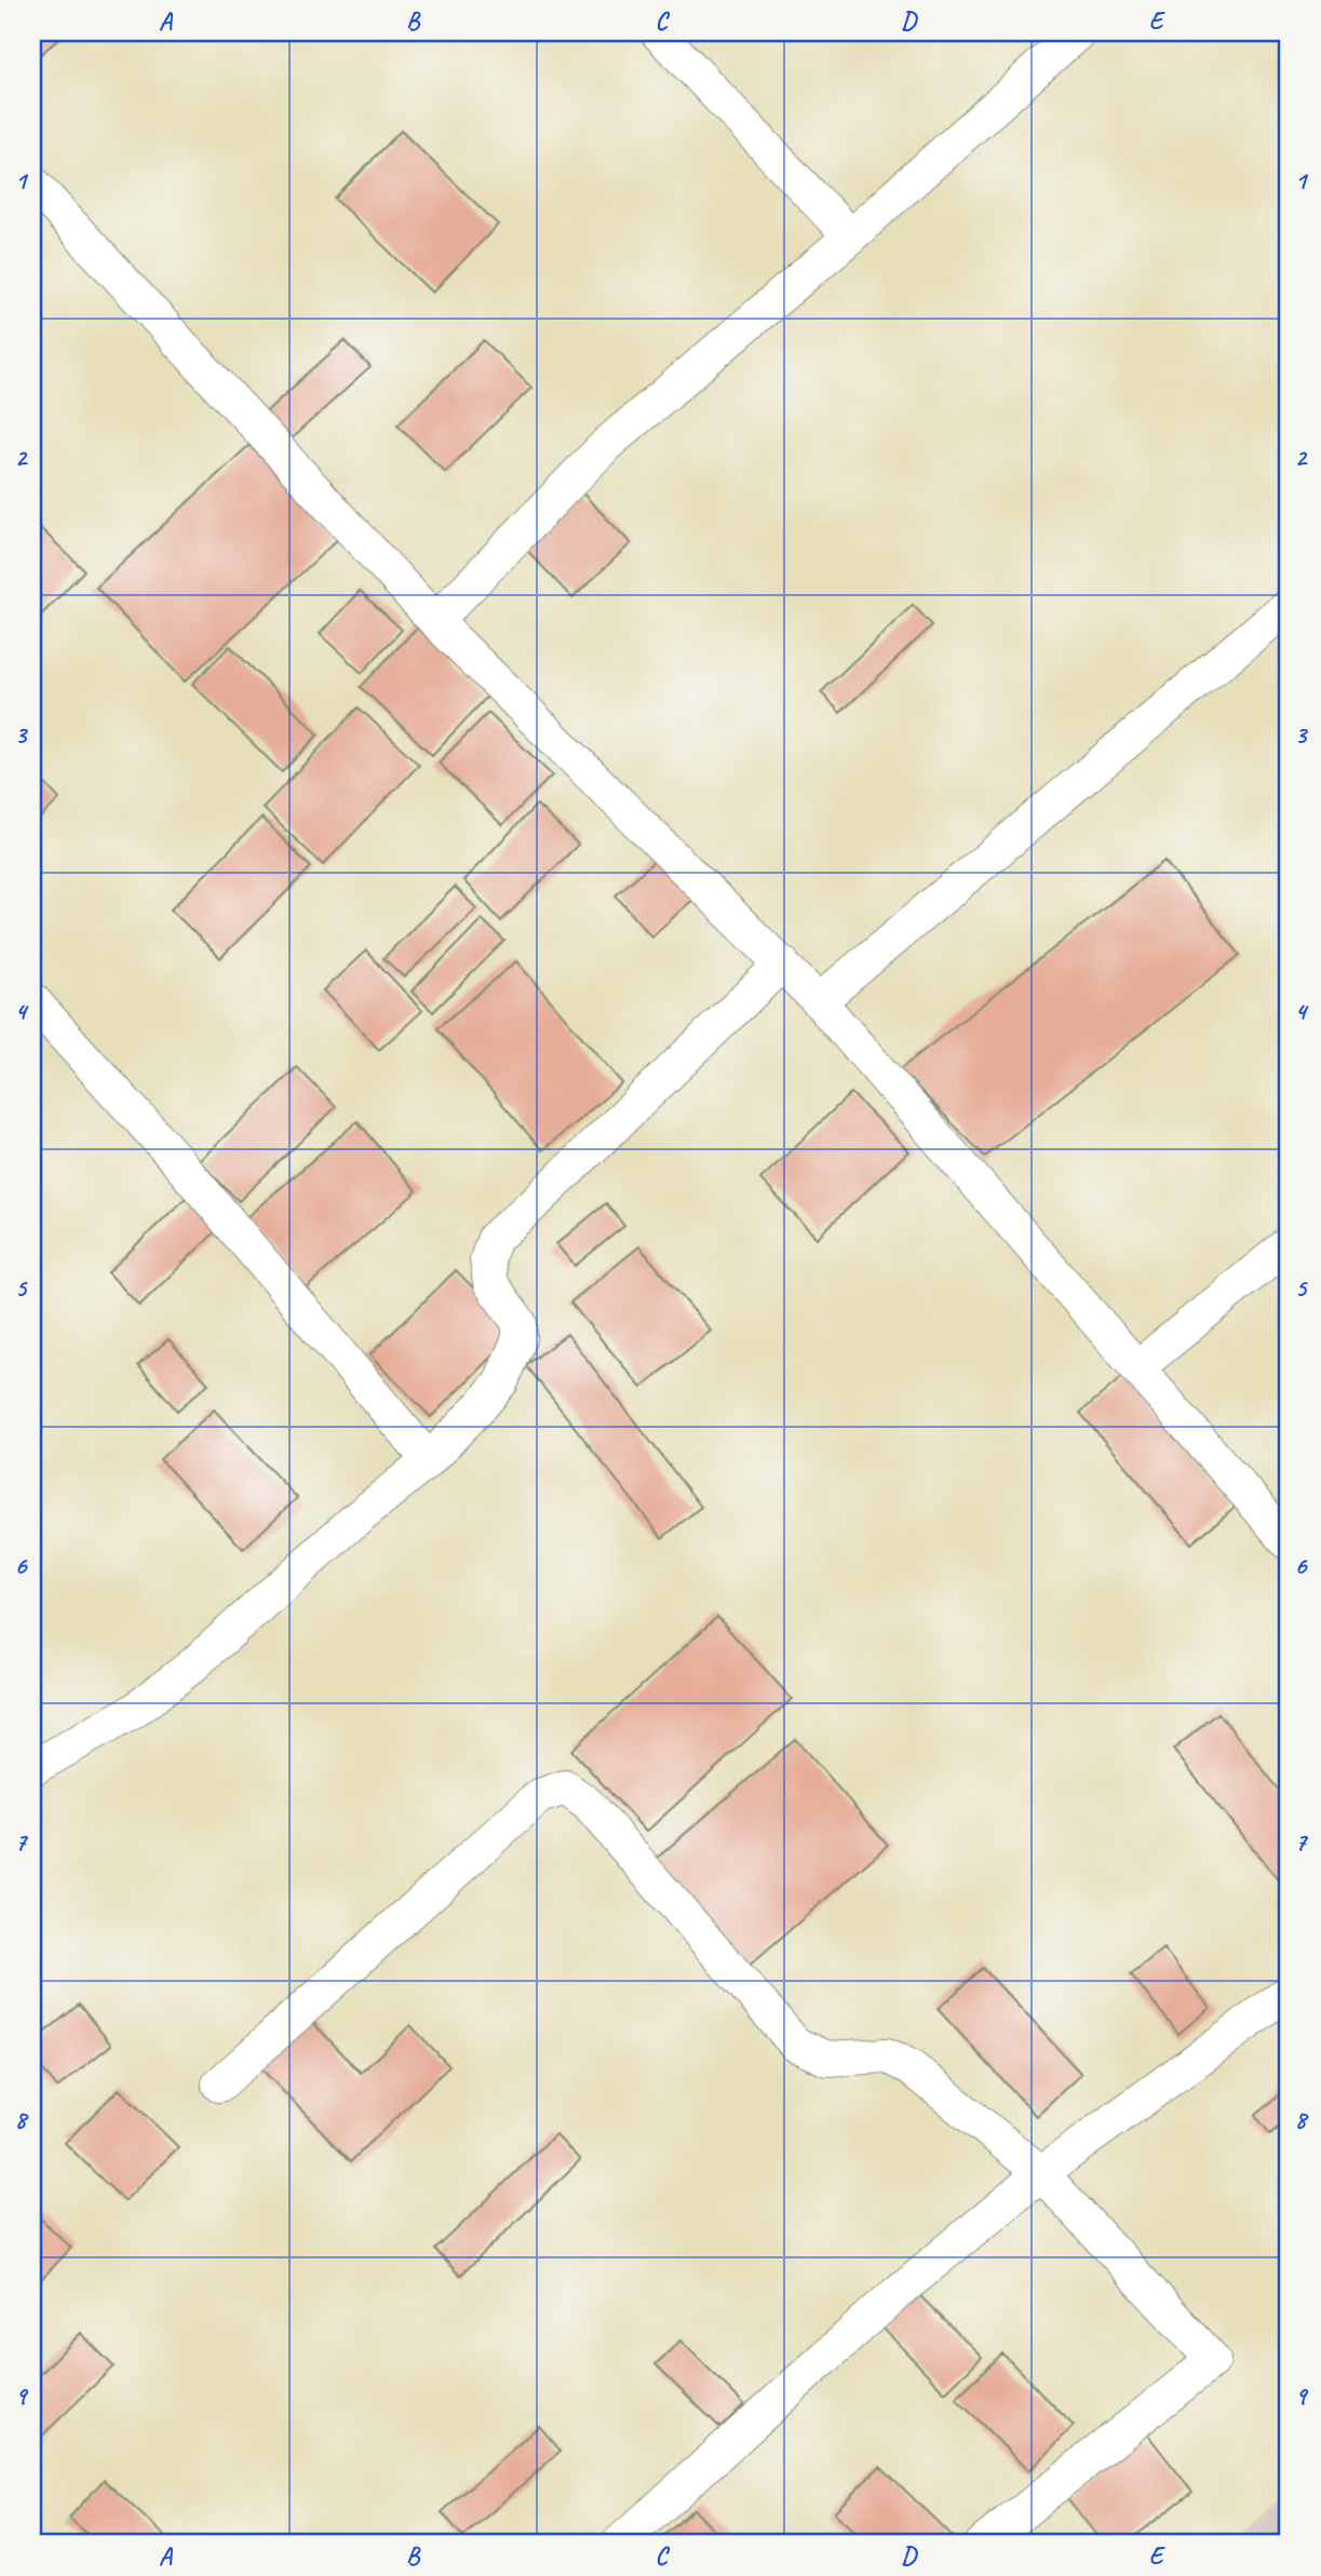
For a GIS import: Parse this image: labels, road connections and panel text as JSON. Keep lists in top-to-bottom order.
{
  "grid": {
    "columns": [
      "A",
      "B",
      "C",
      "D",
      "E"
    ],
    "rows": [
      "1",
      "2",
      "3",
      "4",
      "5",
      "6",
      "7",
      "8",
      "9"
    ]
  }
}
